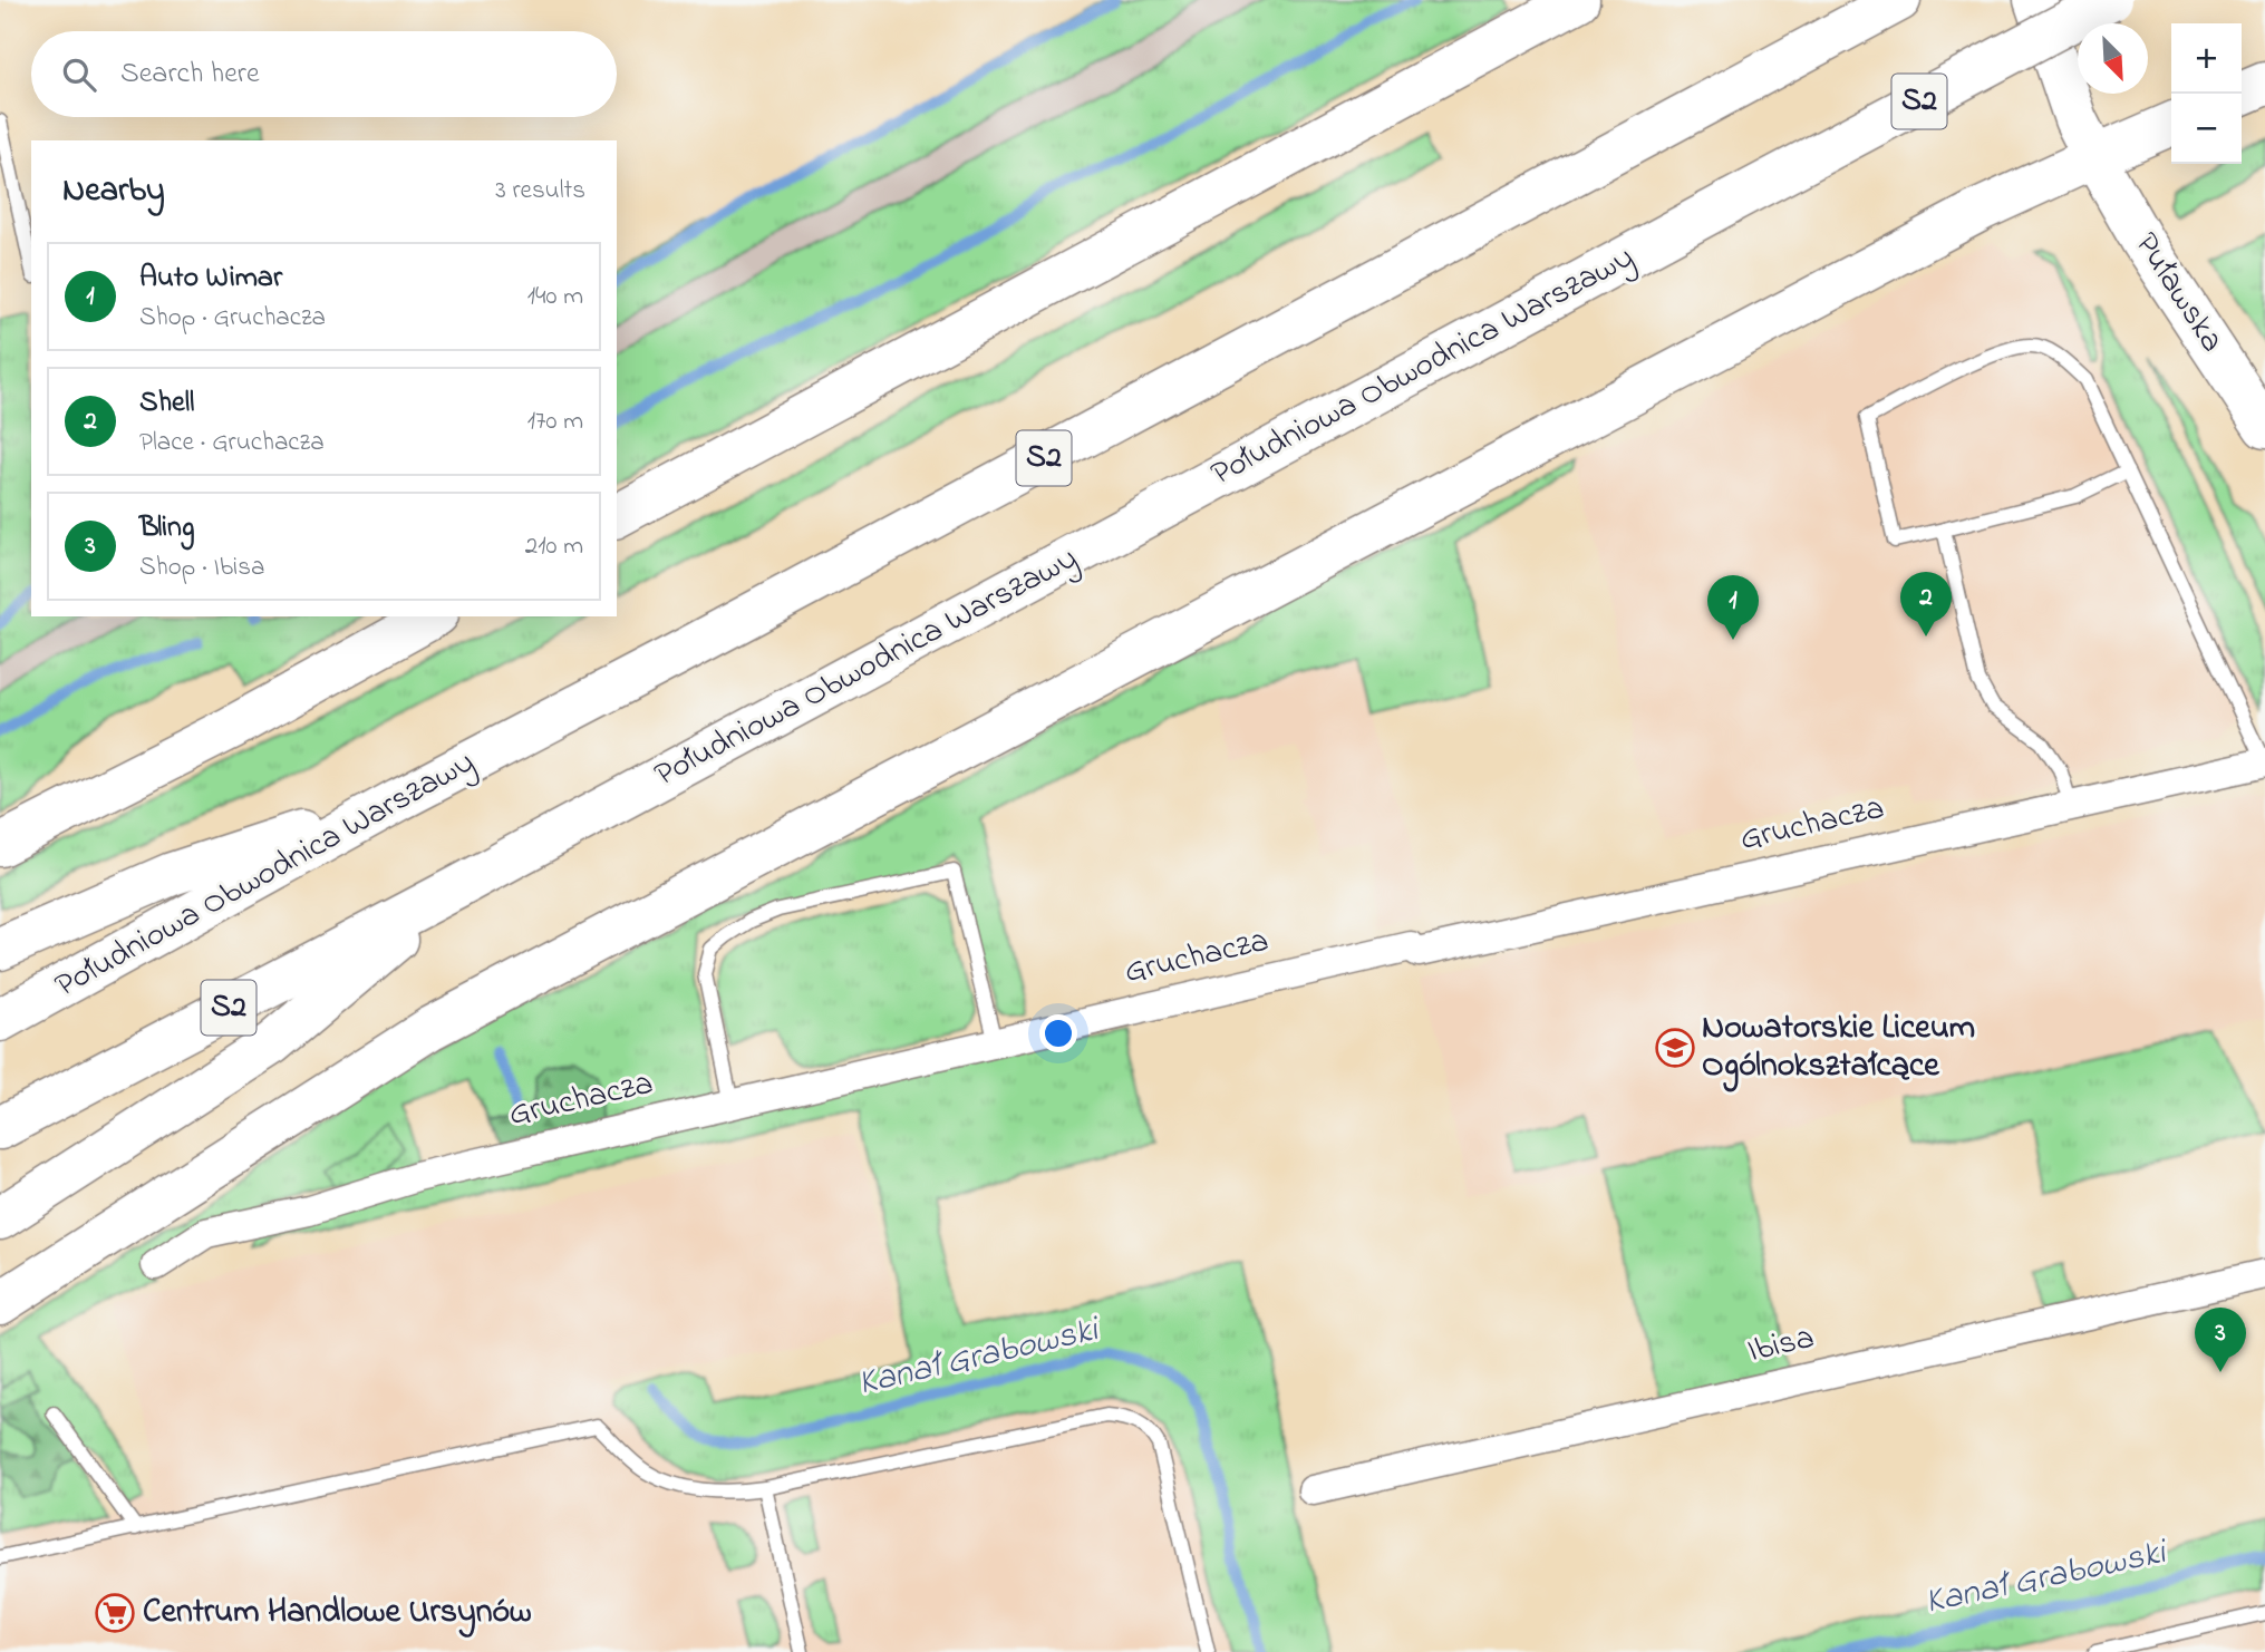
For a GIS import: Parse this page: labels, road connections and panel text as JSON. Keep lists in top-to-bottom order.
{
  "streets": {
    "main road": ["S2", "Puławska", "Południowa Obwodnica Warszawy"],
    "street": ["Gruchacza", "Ibisa"]
  },
  "water": ["Kanał Grabowski"],
  "places": {
    "school or university": ["Nowatorskie Liceum Ogólnokształcące"],
    "supermarket": ["Centrum Handlowe Ursynów"]
  },
  "north": "bottom right",
  "page": {
    "map_buttons": ["+", "−"],
    "search": "Search here",
    "heading": ["Nearby", "3 results"],
    "list": [
      {
        "mark": "1",
        "name": "Auto Wimar",
        "note": "Shop · Gruchacza",
        "value": "140 m"
      },
      {
        "mark": "2",
        "name": "Shell",
        "note": "Place · Gruchacza",
        "value": "170 m"
      },
      {
        "mark": "3",
        "name": "Bling",
        "note": "Shop · Ibisa",
        "value": "210 m"
      }
    ],
    "pins": ["2", "1", "3"]
  }
}
